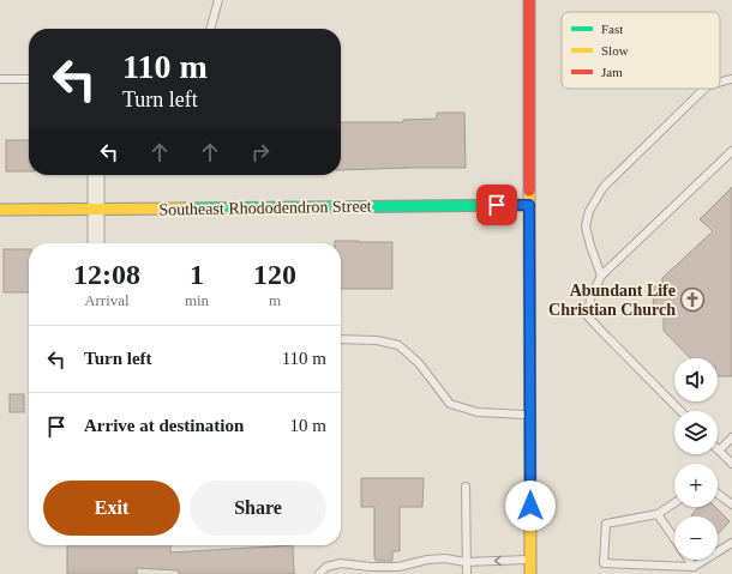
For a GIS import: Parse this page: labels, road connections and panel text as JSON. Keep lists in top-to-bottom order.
{
  "streets": {
    "main road": ["Southeast Rhododendron Street"]
  },
  "places": {
    "church": ["Abundant Life Christian Church"]
  },
  "legend": ["Fast", "Slow", "Jam"],
  "page": {
    "turn": ["110 m", "Turn left"],
    "eta": [
      "12:08",
      "Arrival",
      "1",
      "min",
      "120",
      "m"
    ],
    "list": [
      {
        "name": "Turn left",
        "value": "110 m"
      },
      {
        "name": "Arrive at destination",
        "value": "10 m"
      }
    ],
    "map_buttons": ["+", "−"],
    "buttons": ["Exit", "Share"]
  }
}
